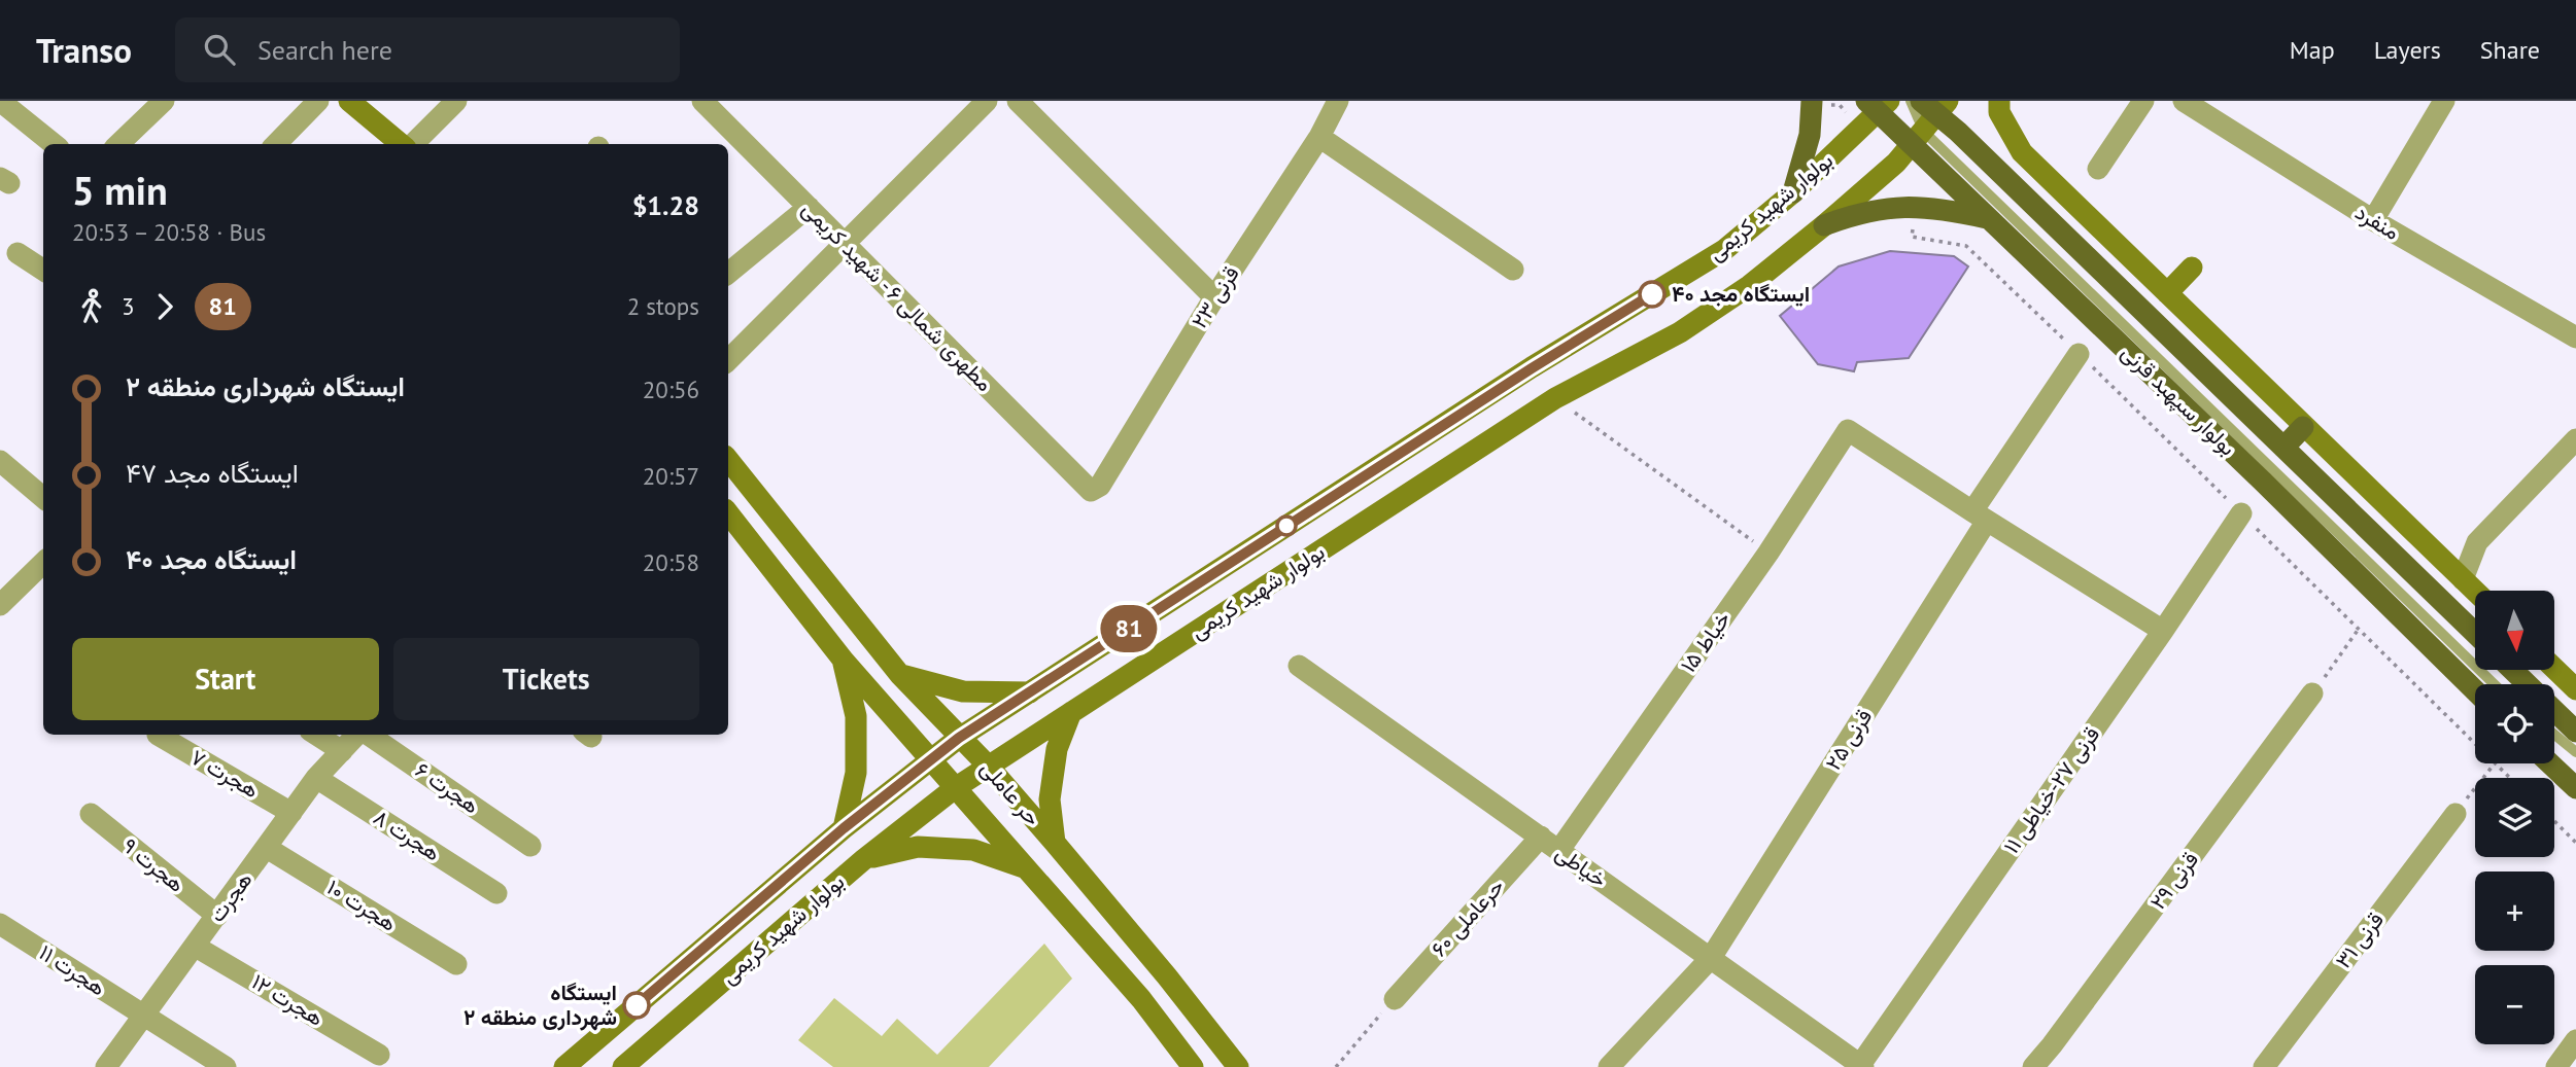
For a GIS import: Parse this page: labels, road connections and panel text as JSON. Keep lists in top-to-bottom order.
{
  "streets": {
    "main road": ["بولوار شهید کریمی", "بولوار سپهبد قرنی", "حر عاملی"],
    "street": [
      "منفرد",
      "مطهری شمالی ۶ - شهید کریمی",
      "قرنی ۲۳",
      "خیاط ۱۵",
      "قرنی ۲۵",
      "هجرت ۷",
      "هجرت ۶",
      "قرنی ۲۷-خیاطی ۱۱",
      "هجرت ۸",
      "هجرت ۹",
      "خیاطی",
      "قرنی ۲۹",
      "هجرت",
      "هجرت ۱۰",
      "حرعاملی ۶۰",
      "قرنی ۳۱",
      "هجرت ۱۱",
      "هجرت ۱۲"
    ]
  },
  "crossings": [
    ["بولوار شهید کریمی", "بولوار سپهبد قرنی"],
    ["بولوار شهید کریمی", "حر عاملی"],
    ["مطهری شمالی ۶ - شهید کریمی", "قرنی ۲۳"],
    ["خیاط ۱۵", "قرنی ۲۵"],
    ["خیاط ۱۵", "خیاطی"],
    ["قرنی ۲۵", "خیاطی"],
    ["هجرت ۷", "هجرت"],
    ["قرنی ۲۷-خیاطی ۱۱", "خیاطی"],
    ["هجرت ۸", "هجرت"],
    ["هجرت ۹", "هجرت"],
    ["خیاطی", "حرعاملی ۶۰"],
    ["هجرت", "هجرت ۱۰"],
    ["هجرت", "هجرت ۱۱"],
    ["هجرت", "هجرت ۱۲"]
  ],
  "places": ["ایستگاه مجد ۴۰", "ایستگاه شهرداری منطقه ۲"],
  "lines": ["bus line 81"],
  "north": "bottom",
  "page": {
    "header": "Transo",
    "search": "Search here",
    "nav": ["Map", "Layers", "Share"],
    "on_map": "81",
    "heading": ["5 min", "20:53 – 20:58 · Bus", "$1.28"],
    "legs": ["3", "81", "2 stops"],
    "list": [
      {
        "name": "ایستگاه شهرداری منطقه ۲",
        "value": "20:56"
      },
      {
        "name": "ایستگاه مجد ۴۷",
        "value": "20:57"
      },
      {
        "name": "ایستگاه مجد ۴۰",
        "value": "20:58"
      }
    ],
    "map_buttons": ["+", "−"],
    "buttons": ["Start", "Tickets"]
  }
}
